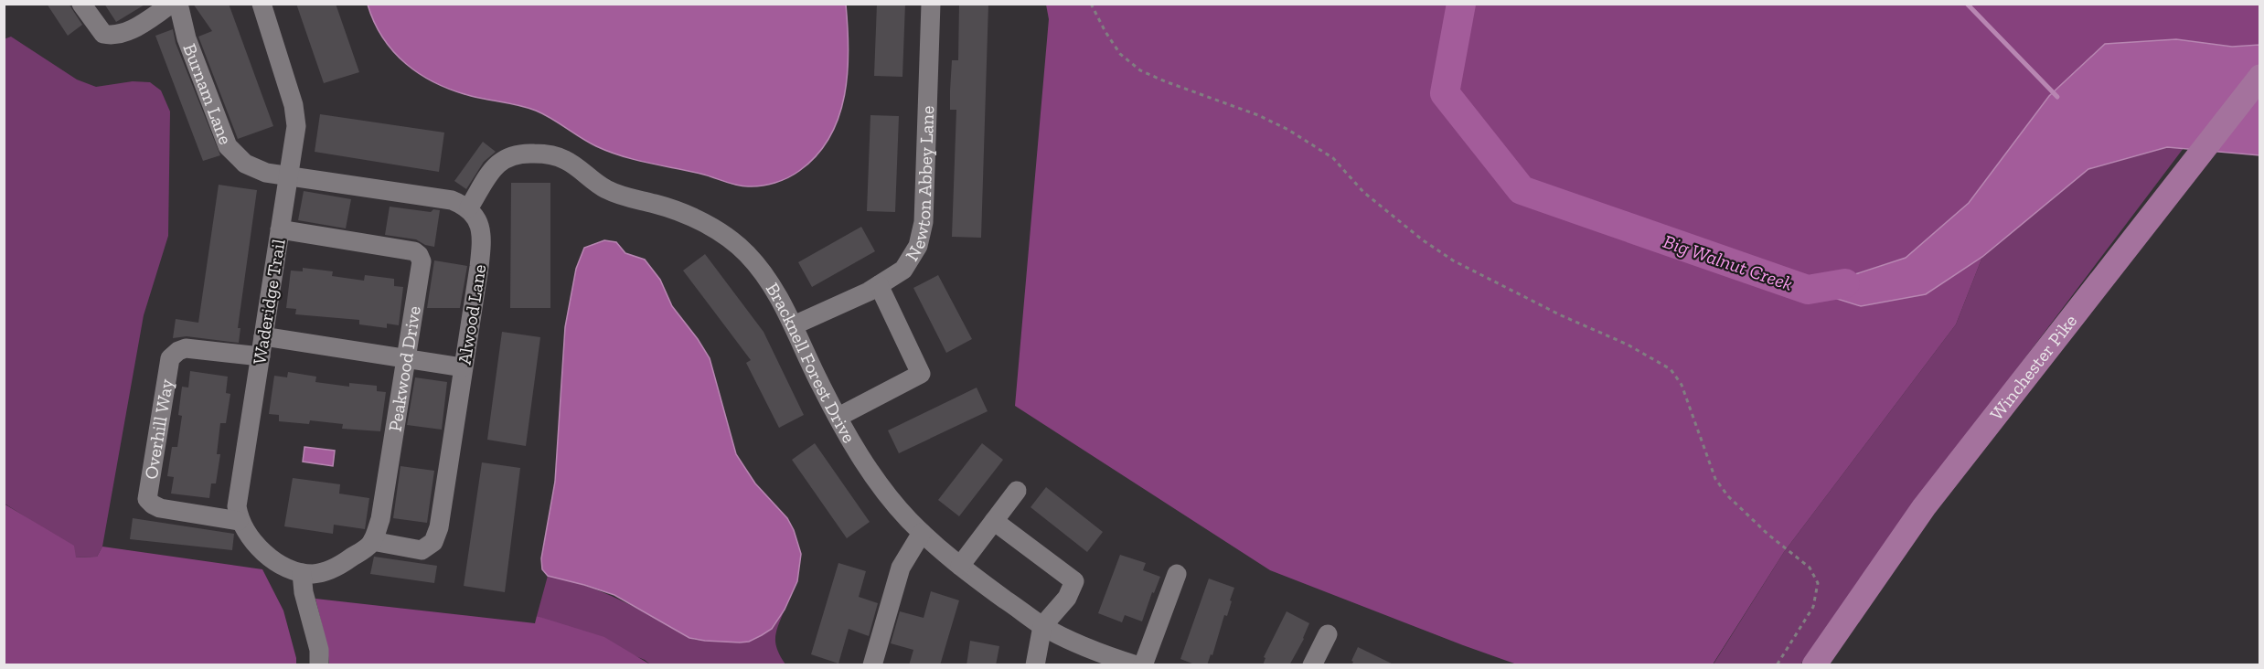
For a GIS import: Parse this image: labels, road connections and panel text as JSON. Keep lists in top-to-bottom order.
{
  "streets": {
    "main road": ["Winchester Pike"],
    "street": [
      "Burnam Lane",
      "Newton Abbey Lane",
      "Waderidge Trail",
      "Alwood Lane",
      "Bracknell Forest Drive",
      "Peakwood Drive",
      "Overhill Way"
    ]
  },
  "crossings": [
    ["Burnam Lane", "Waderidge Trail"],
    ["Newton Abbey Lane", "Bracknell Forest Drive"],
    ["Waderidge Trail", "Peakwood Drive"],
    ["Waderidge Trail", "Overhill Way"],
    ["Alwood Lane", "Bracknell Forest Drive"],
    ["Alwood Lane", "Peakwood Drive"]
  ],
  "water": ["Big Walnut Creek"]
}
